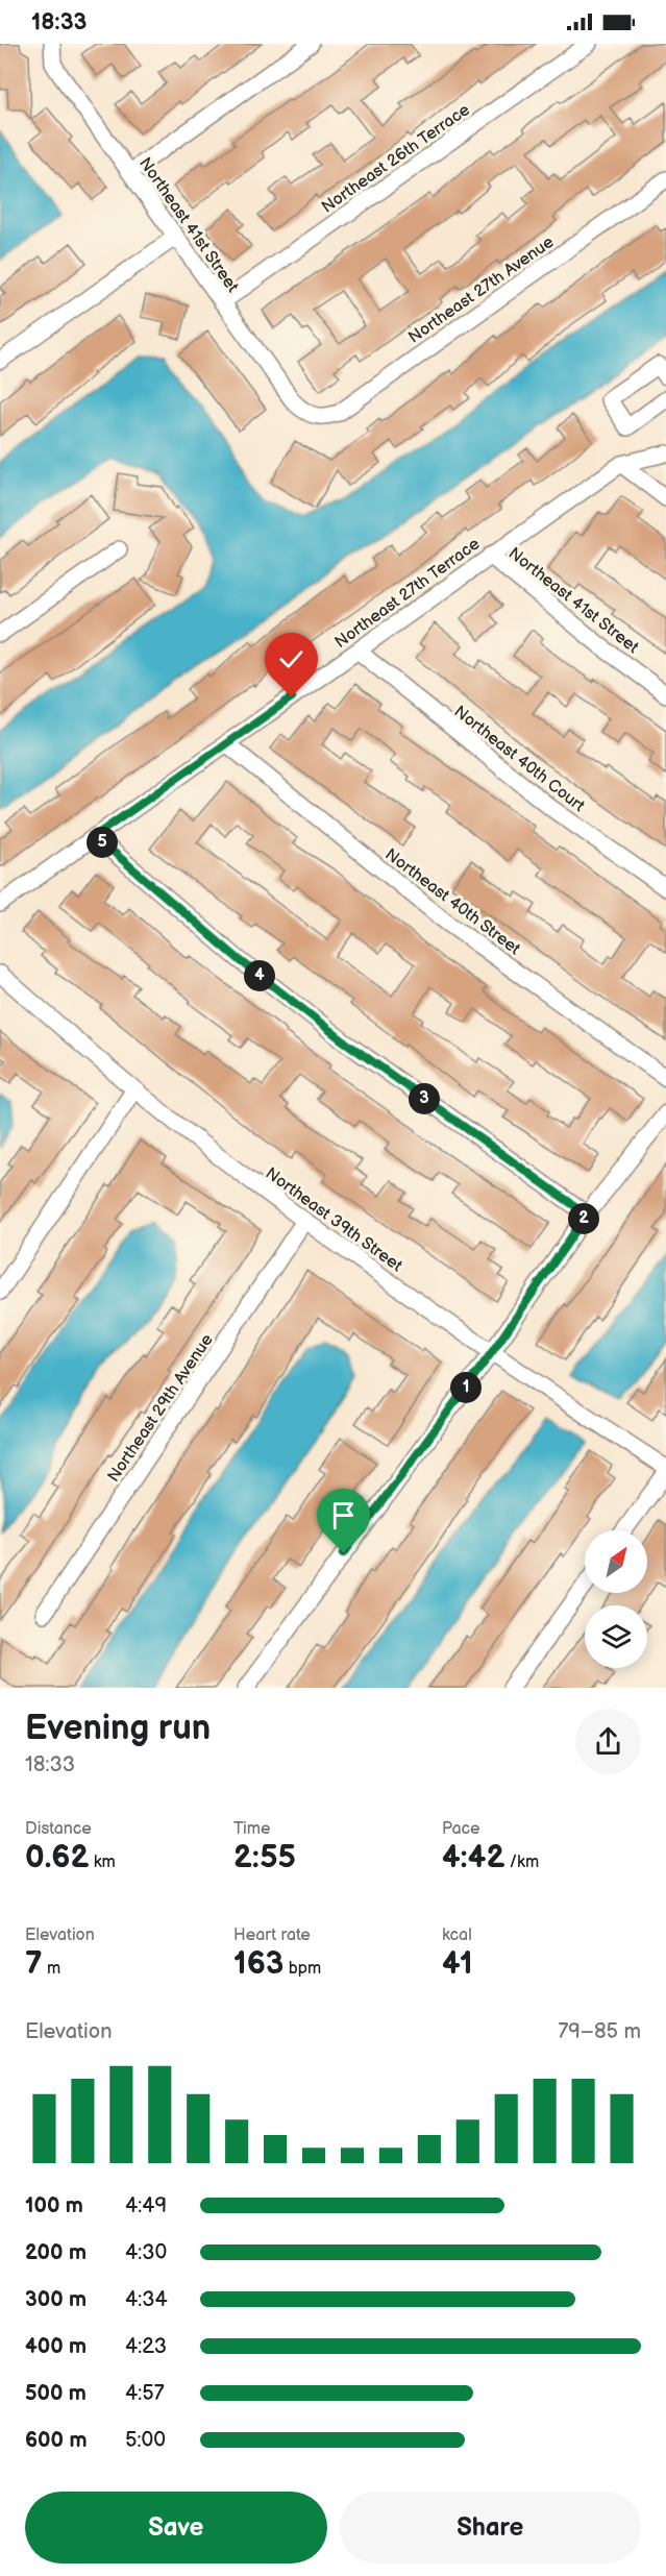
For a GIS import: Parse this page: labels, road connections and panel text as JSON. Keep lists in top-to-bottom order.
{
  "streets": {
    "street": [
      "Northeast 26th Terrace",
      "Northeast 41st Street",
      "Northeast 27th Avenue",
      "Northeast 27th Terrace",
      "Northeast 40th Court",
      "Northeast 40th Street",
      "Northeast 39th Street",
      "Northeast 29th Avenue"
    ]
  },
  "crossings": [
    ["Northeast 26th Terrace", "Northeast 41st Street"],
    ["Northeast 41st Street", "Northeast 27th Avenue"],
    ["Northeast 41st Street", "Northeast 27th Terrace"],
    ["Northeast 27th Terrace", "Northeast 40th Court"],
    ["Northeast 27th Terrace", "Northeast 40th Street"],
    ["Northeast 39th Street", "Northeast 29th Avenue"]
  ],
  "north": "top right",
  "page": {
    "status": "18:33",
    "pins": [
      "5",
      "4",
      "3",
      "2",
      "1"
    ],
    "heading": ["Evening run", "18:33"],
    "stats": [
      ["Distance", "0.62 km"],
      ["Time", "2:55"],
      ["Pace", "4:42 /km"],
      ["Elevation", "7 m"],
      ["Heart rate", "163 bpm"],
      ["kcal", "41"]
    ],
    "chart": ["Elevation", "79–85 m"],
    "list": [
      {
        "name": "100 m",
        "note": "4:49"
      },
      {
        "name": "200 m",
        "note": "4:30"
      },
      {
        "name": "300 m",
        "note": "4:34"
      },
      {
        "name": "400 m",
        "note": "4:23"
      },
      {
        "name": "500 m",
        "note": "4:57"
      },
      {
        "name": "600 m",
        "note": "5:00"
      }
    ],
    "buttons": ["Save", "Share"]
  }
}
